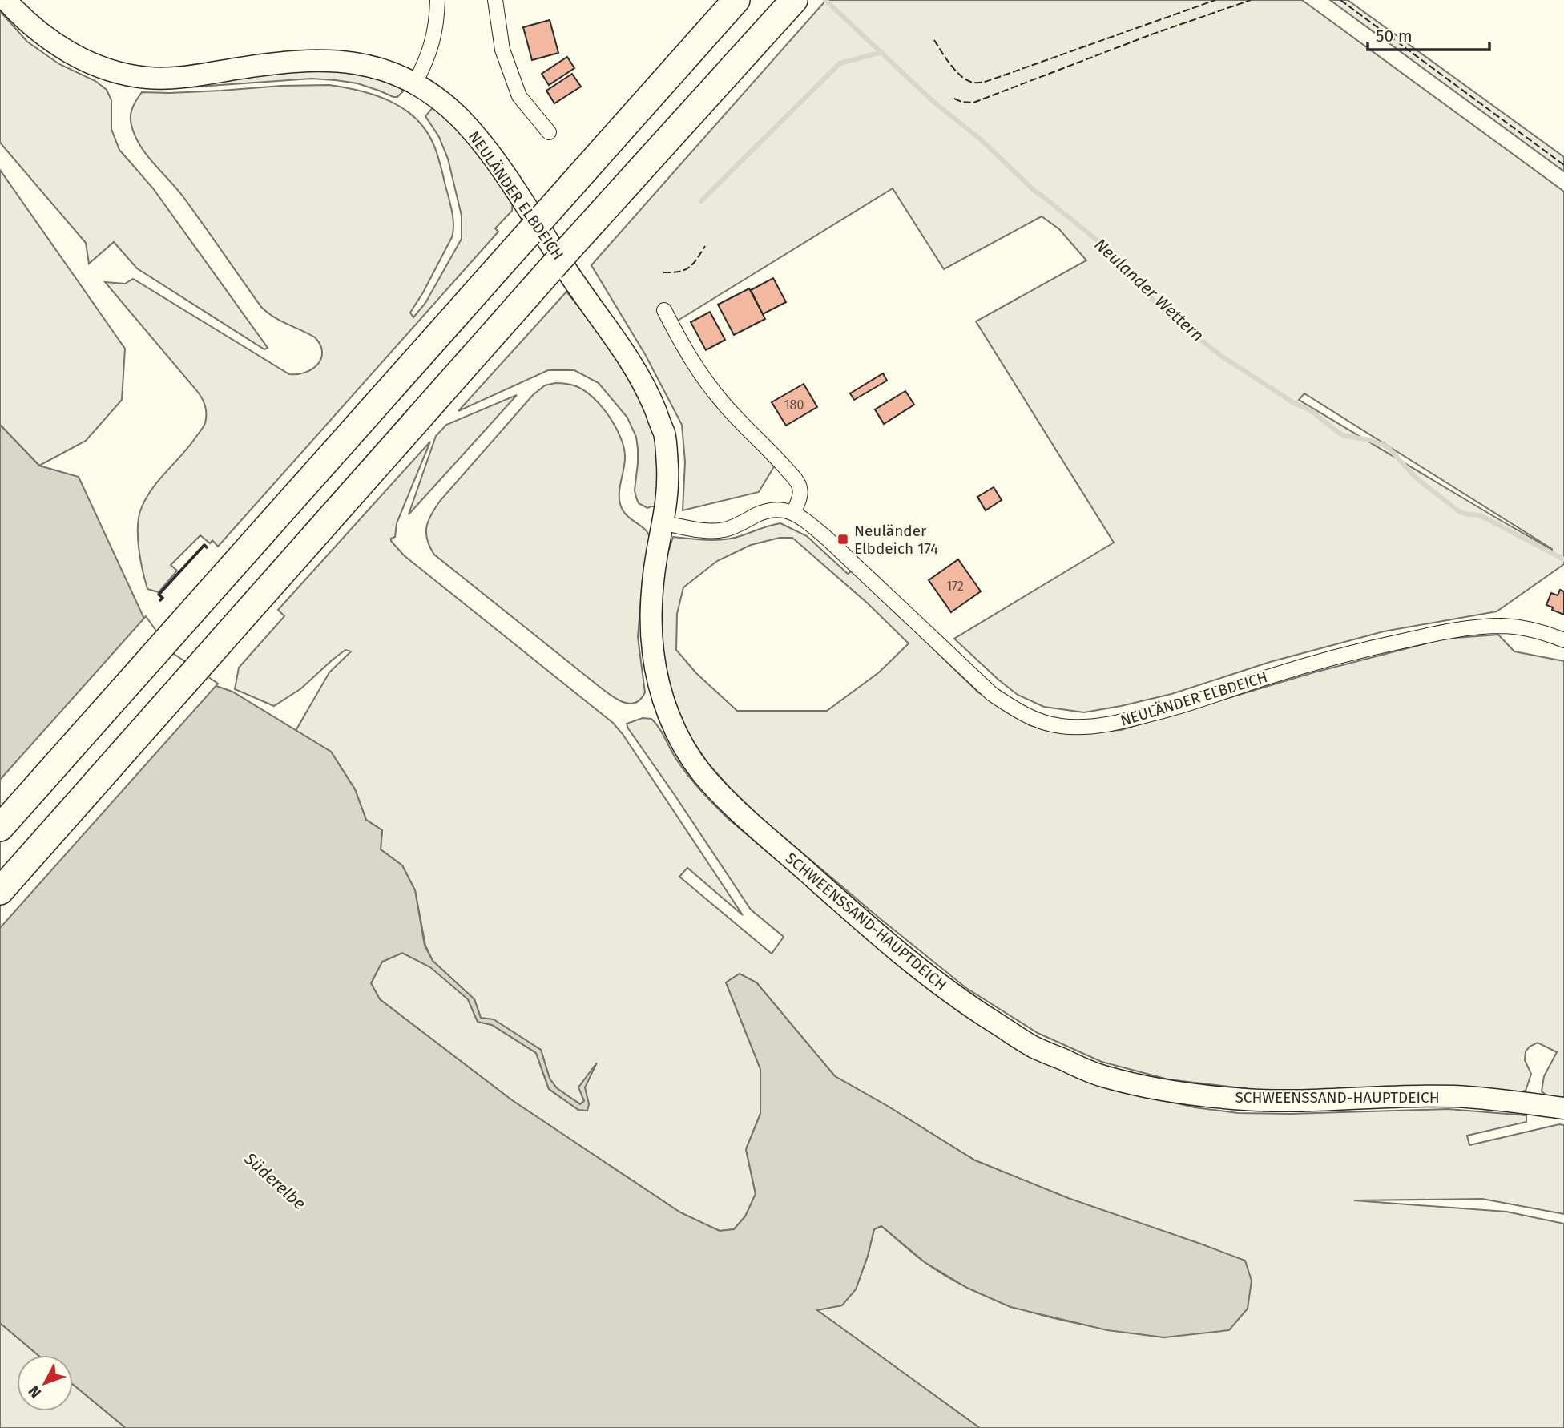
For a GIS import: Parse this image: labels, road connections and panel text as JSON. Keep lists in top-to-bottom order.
{
  "streets": {
    "street": ["NEULÄNDER ELBDEICH", "SCHWEENSSAND-HAUPTDEICH"]
  },
  "crossings": [
    ["NEULÄNDER ELBDEICH", "SCHWEENSSAND-HAUPTDEICH"]
  ],
  "water": ["Neulander Wettern", "Süderelbe"],
  "places": {
    "transit": ["Neuländer Elbdeich 174"]
  },
  "house_numbers": ["180", "172"],
  "scale_bar": "50 m",
  "north": "bottom left"
}
